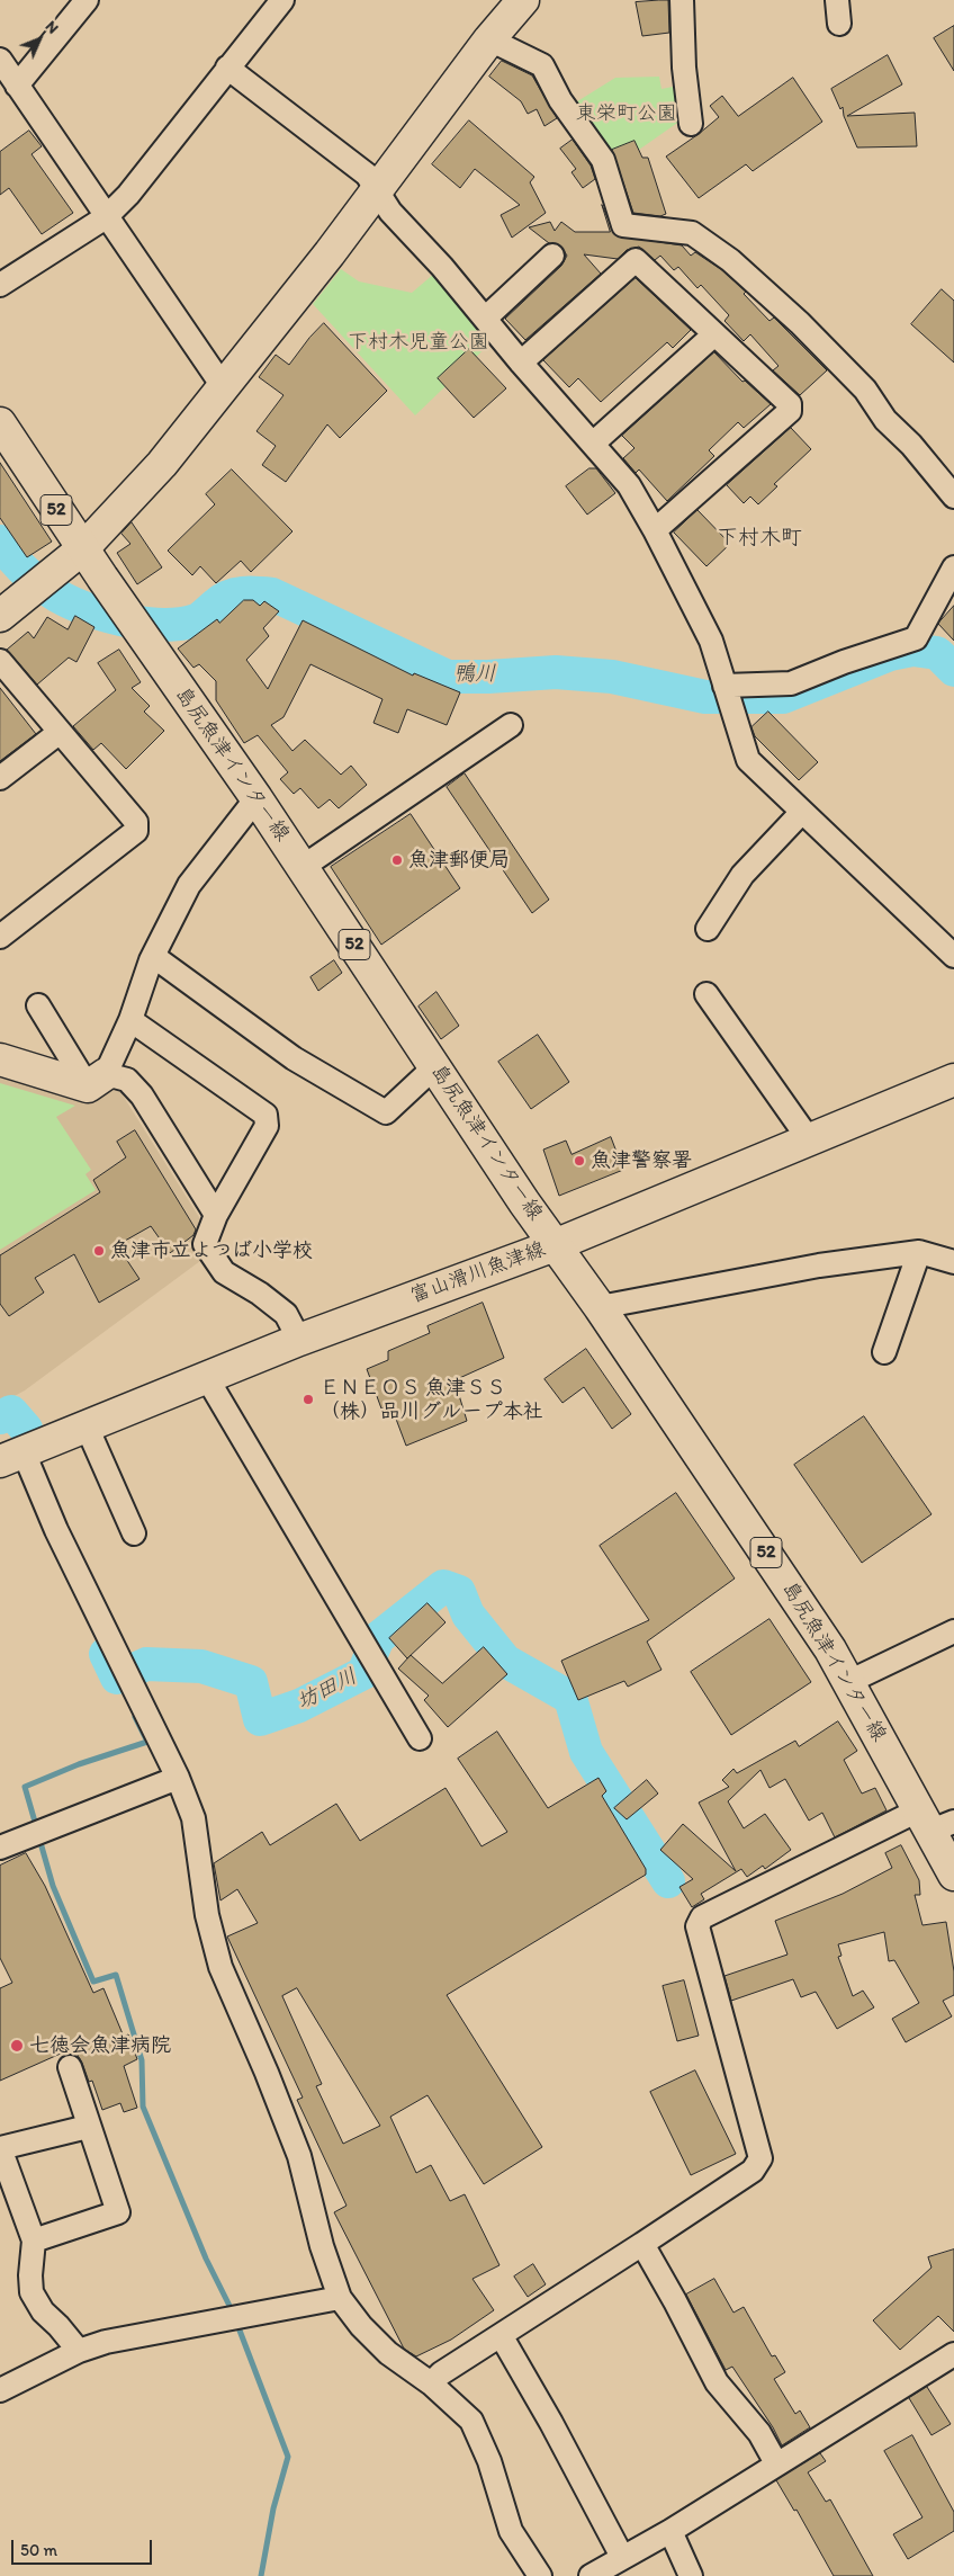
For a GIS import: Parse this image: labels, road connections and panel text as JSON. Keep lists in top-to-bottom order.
{
  "streets": {
    "main road": ["52", "島尻魚津インター線", "富山滑川魚津線"]
  },
  "crossings": [
    ["島尻魚津インター線", "富山滑川魚津線"]
  ],
  "districts": ["下村木町"],
  "water": ["鴨川", "坊田川"],
  "parks": ["東栄町公園", "下村木児童公園"],
  "places": [
    "魚津郵便局",
    "魚津警察署",
    "魚津市立よつば小学校",
    "ＥＮＥＯＳ 魚津ＳＳ （株）品川グループ本社",
    "七徳会魚津病院"
  ],
  "scale_bar": "50 m",
  "north": "top right"
}
